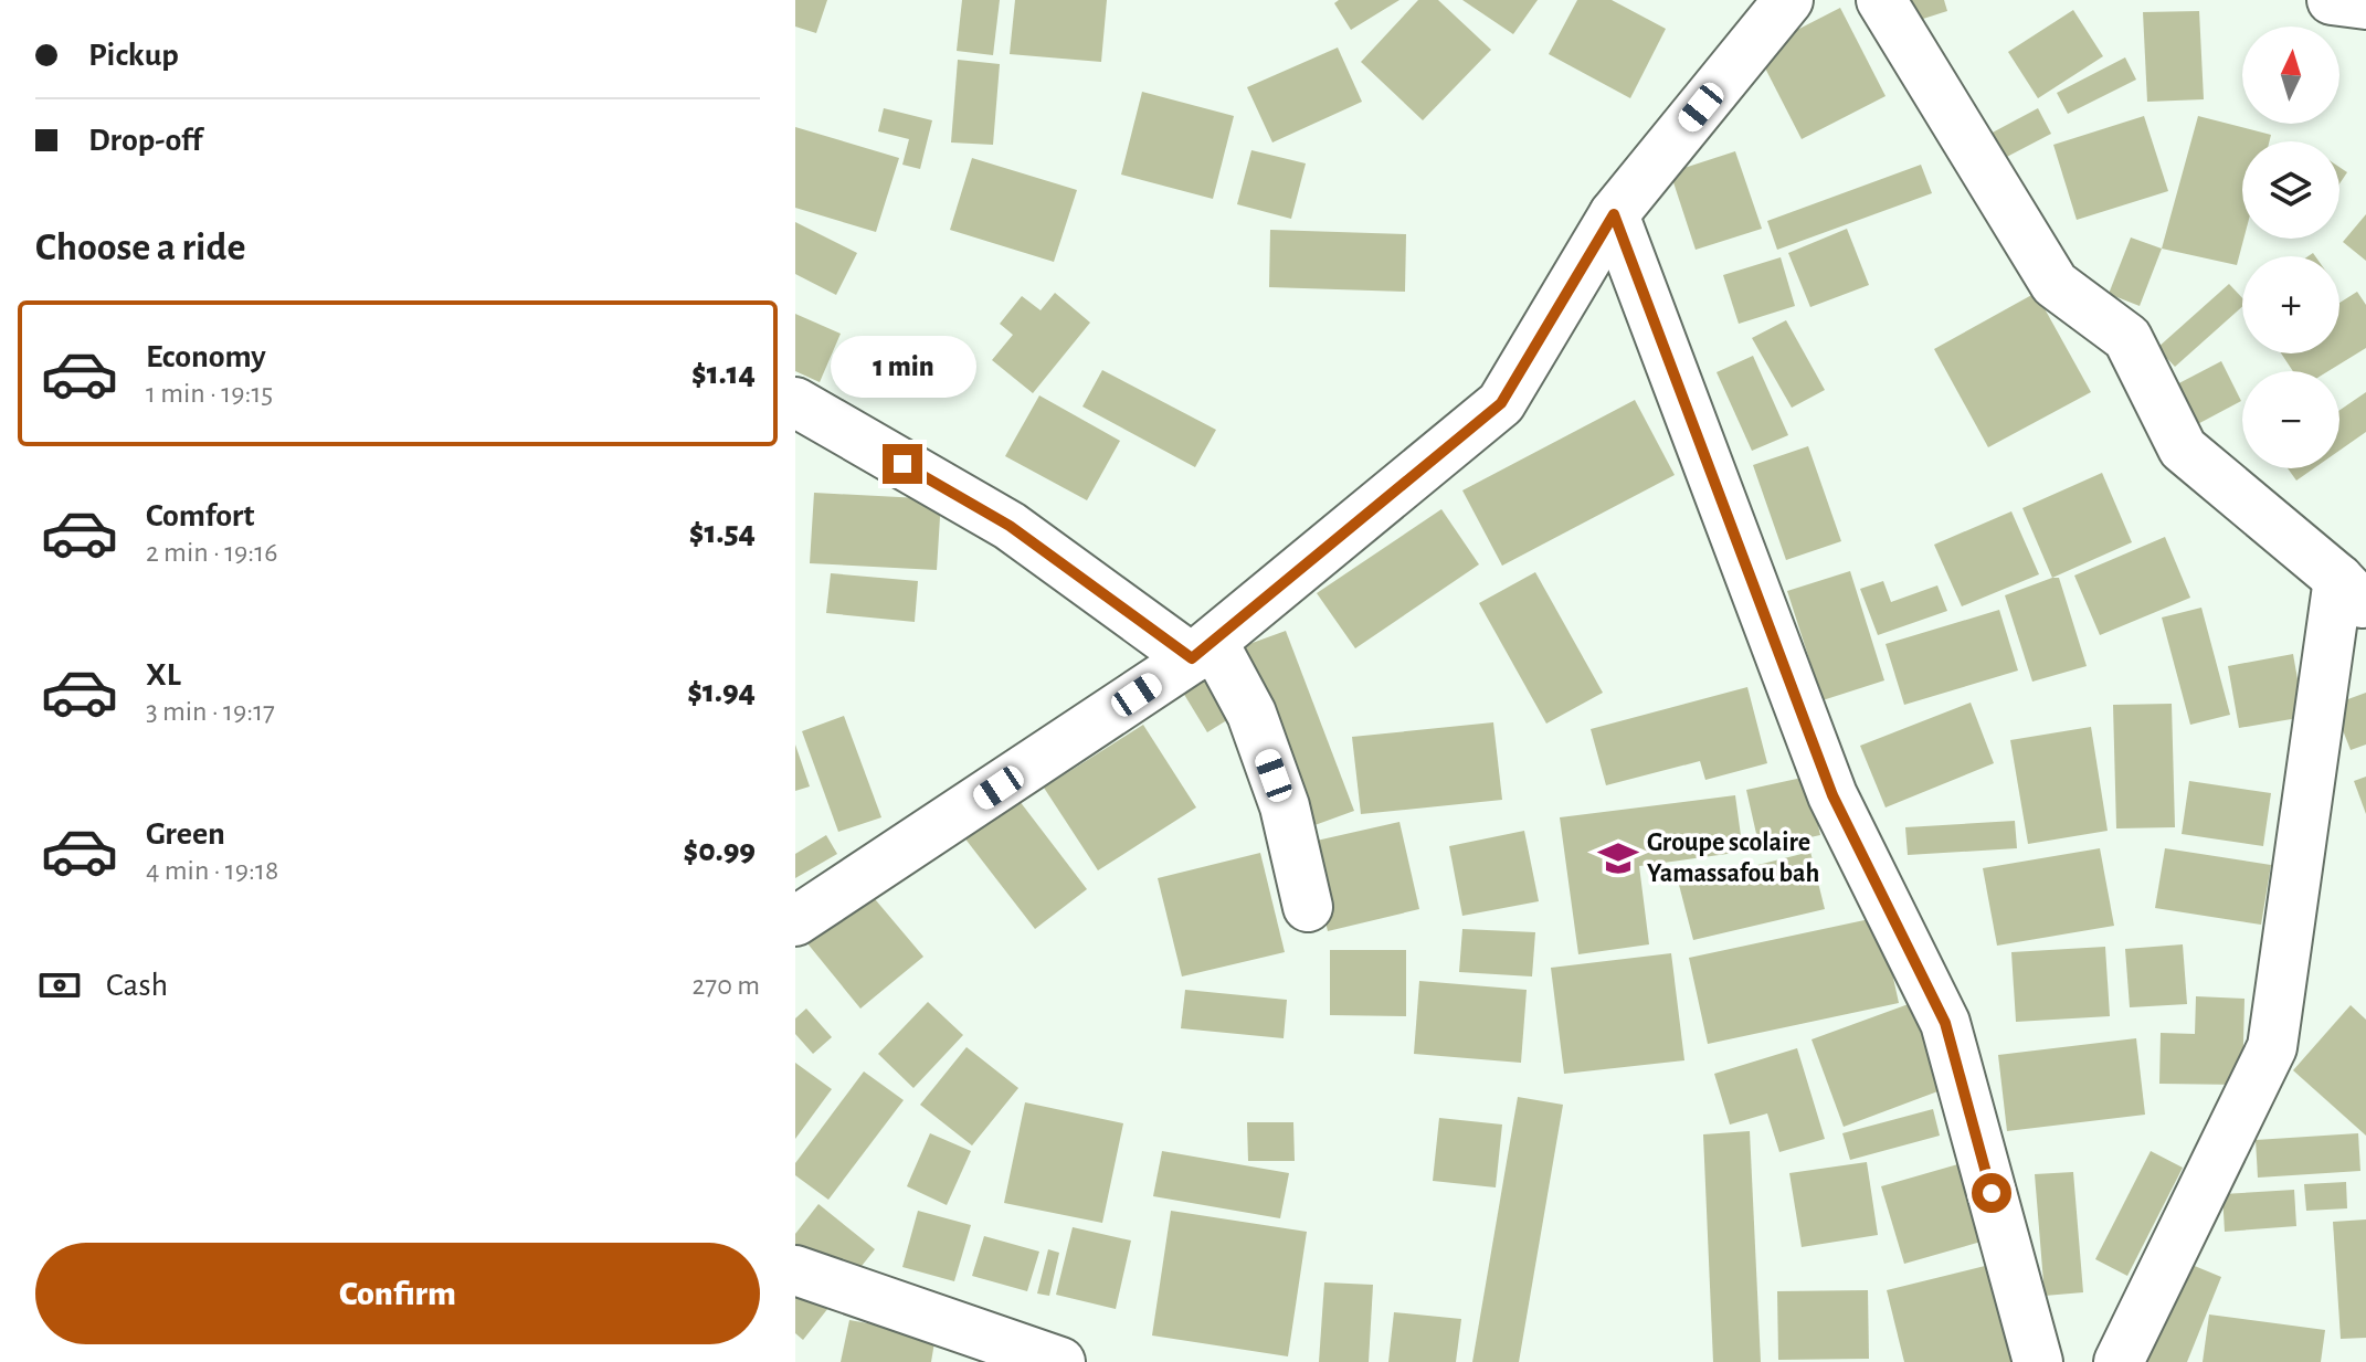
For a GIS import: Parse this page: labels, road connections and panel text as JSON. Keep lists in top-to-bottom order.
{
  "places": {
    "school or university": ["Groupe scolaire Yamassafou bah"]
  },
  "north": "top",
  "page": {
    "banner": ["Pickup", "Drop-off"],
    "map_buttons": ["+", "−"],
    "heading": "Choose a ride",
    "list": [
      {
        "name": "Economy",
        "note": "1 min · 19:15",
        "value": "$1.14"
      },
      {
        "name": "Comfort",
        "note": "2 min · 19:16",
        "value": "$1.54"
      },
      {
        "name": "XL",
        "note": "3 min · 19:17",
        "value": "$1.94"
      },
      {
        "name": "Green",
        "note": "4 min · 19:18",
        "value": "$0.99"
      }
    ],
    "bubble": "1 min",
    "pay": ["Cash", "270 m"],
    "buttons": "Confirm"
  }
}
